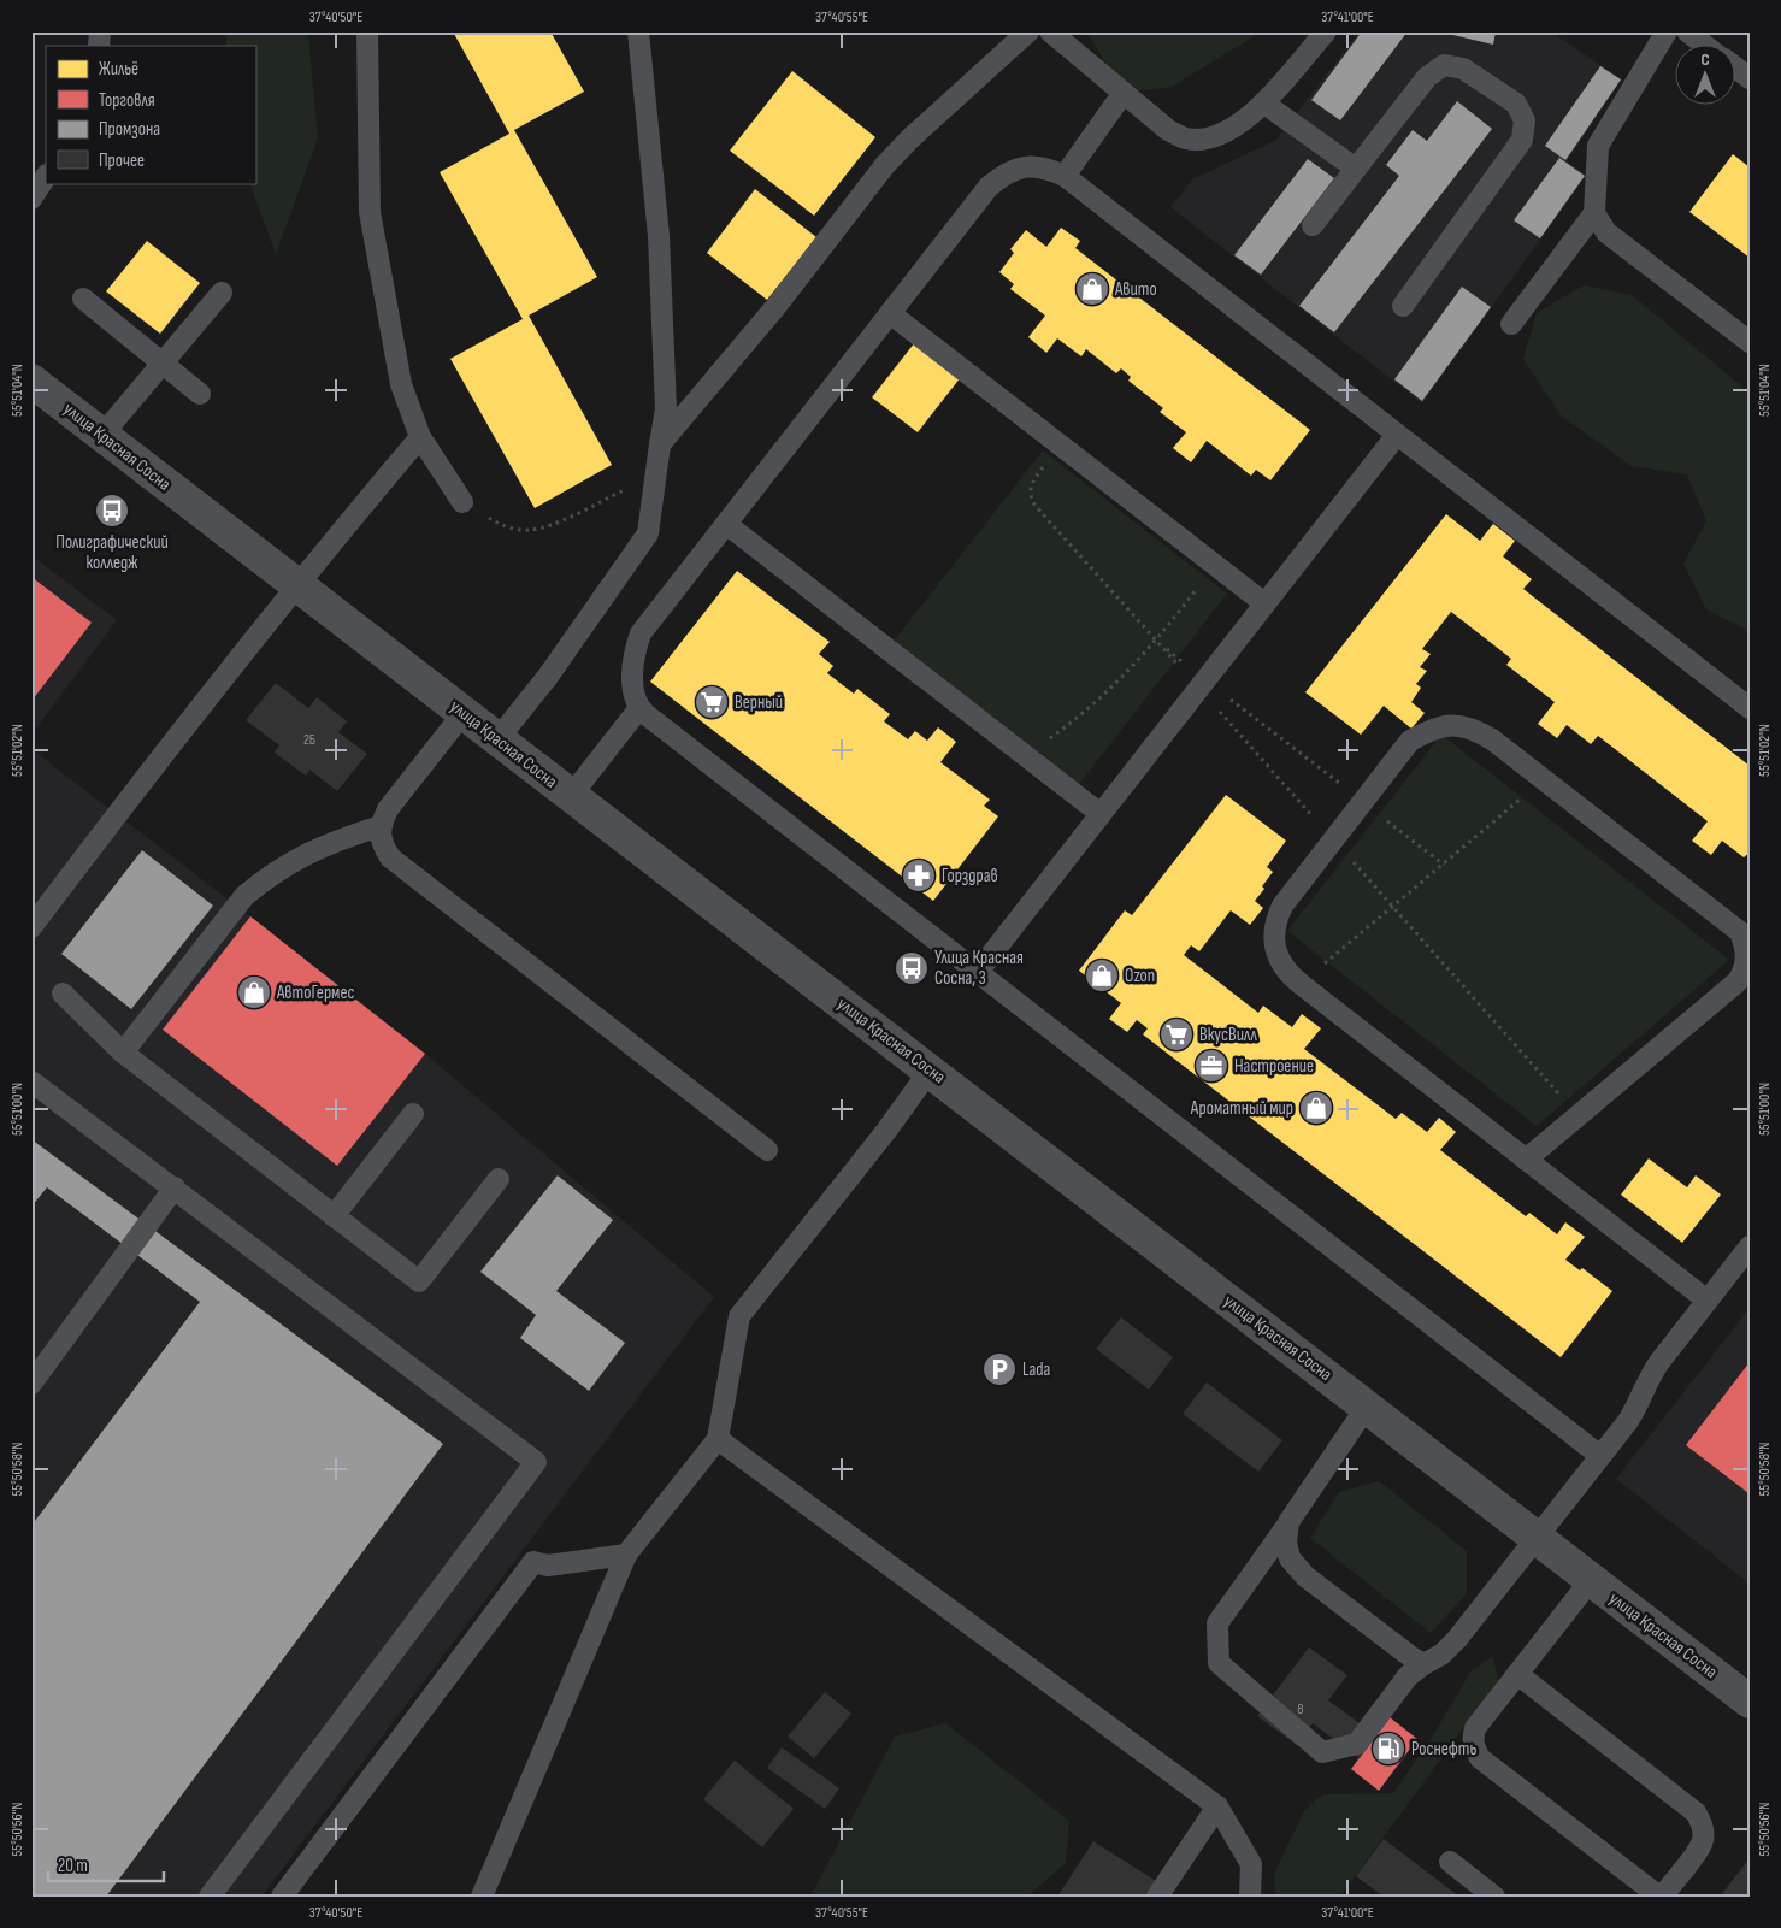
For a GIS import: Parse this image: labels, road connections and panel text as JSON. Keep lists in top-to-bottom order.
{
  "streets": {
    "street": ["улица Красная Сосна"]
  },
  "places": {
    "shop": [
      "Авито",
      "Ozon",
      "АвтоГермес",
      "Ароматный мир"
    ],
    "bus stop": ["Полиграфический колледж", "Улица Красная Сосна, 3"],
    "supermarket": ["Верный", "ВкусВилл"],
    "pharmacy": ["Горздрав"],
    "office": ["Настроение"],
    "parking": ["Lada"],
    "fuel station": ["Роснефть"]
  },
  "house_numbers": ["2Б", "8"],
  "legend": [
    "Жильё",
    "Торговля",
    "Промзона",
    "Прочее"
  ],
  "scale_bar": "20 m",
  "north": "top",
  "coordinates": [
    "37°40'50\"E",
    "37°40'55\"E",
    "37°41'00\"E",
    "55°51'04\"N",
    "55°51'02\"N",
    "55°51'00\"N",
    "55°50'58\"N",
    "55°50'56\"N"
  ]
}
